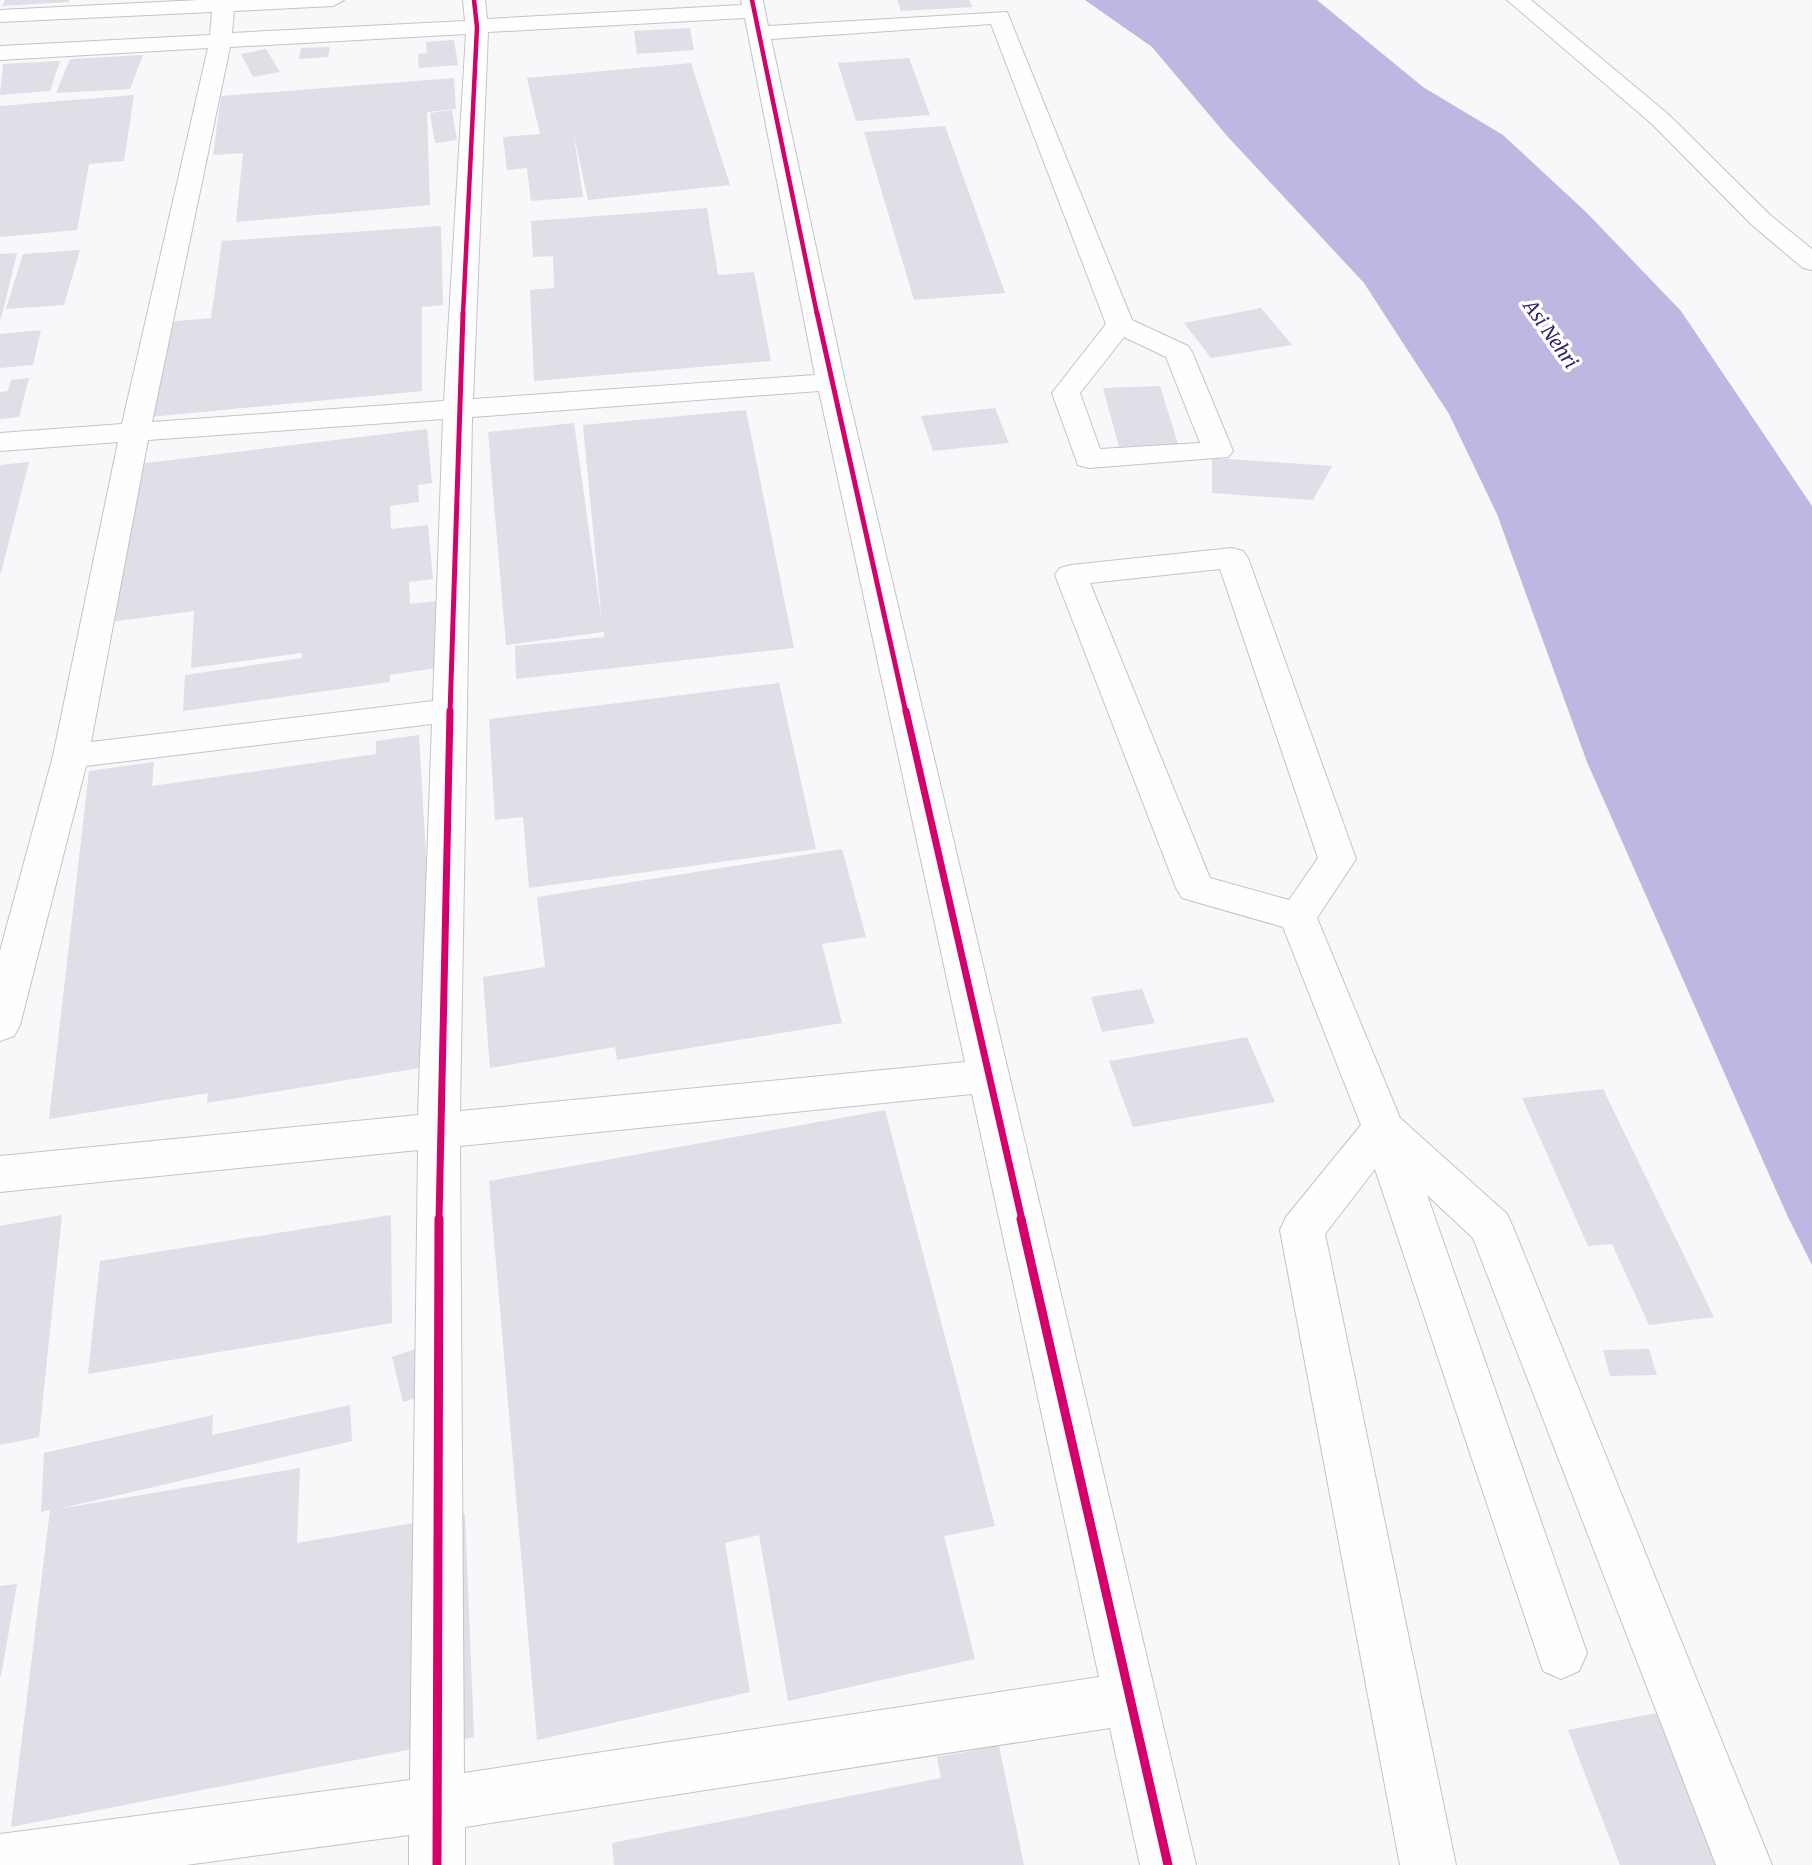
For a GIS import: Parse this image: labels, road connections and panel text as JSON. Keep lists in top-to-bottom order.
{
  "water": ["Asi Nehri"]
}
